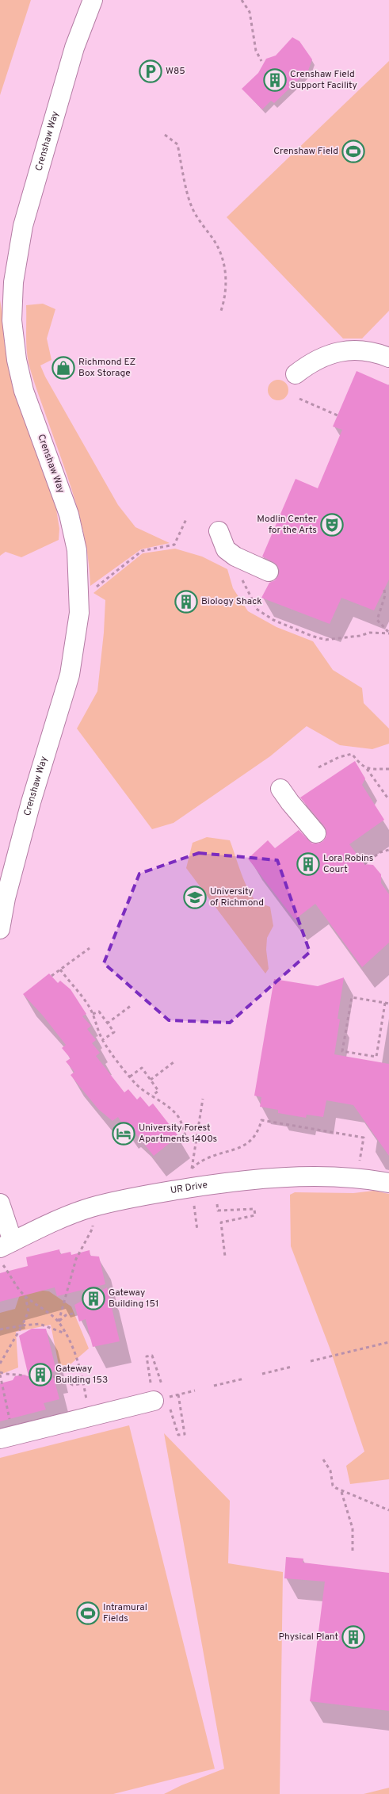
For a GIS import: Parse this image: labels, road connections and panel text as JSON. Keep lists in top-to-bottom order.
{
  "streets": {
    "street": ["Crenshaw Way", "UR Drive"]
  },
  "places": {
    "parking": ["W85"],
    "building": [
      "Crenshaw Field Support Facility",
      "Biology Shack",
      "Lora Robins Court",
      "Gateway Building 151",
      "Gateway Building 153",
      "Physical Plant"
    ],
    "sports": ["Crenshaw Field", "Intramural Fields"],
    "shop": ["Richmond EZ Box Storage"],
    "theatre": ["Modlin Center for the Arts"],
    "school or university": ["University of Richmond"],
    "hotel": ["University Forest Apartments 1400s"]
  }
}
